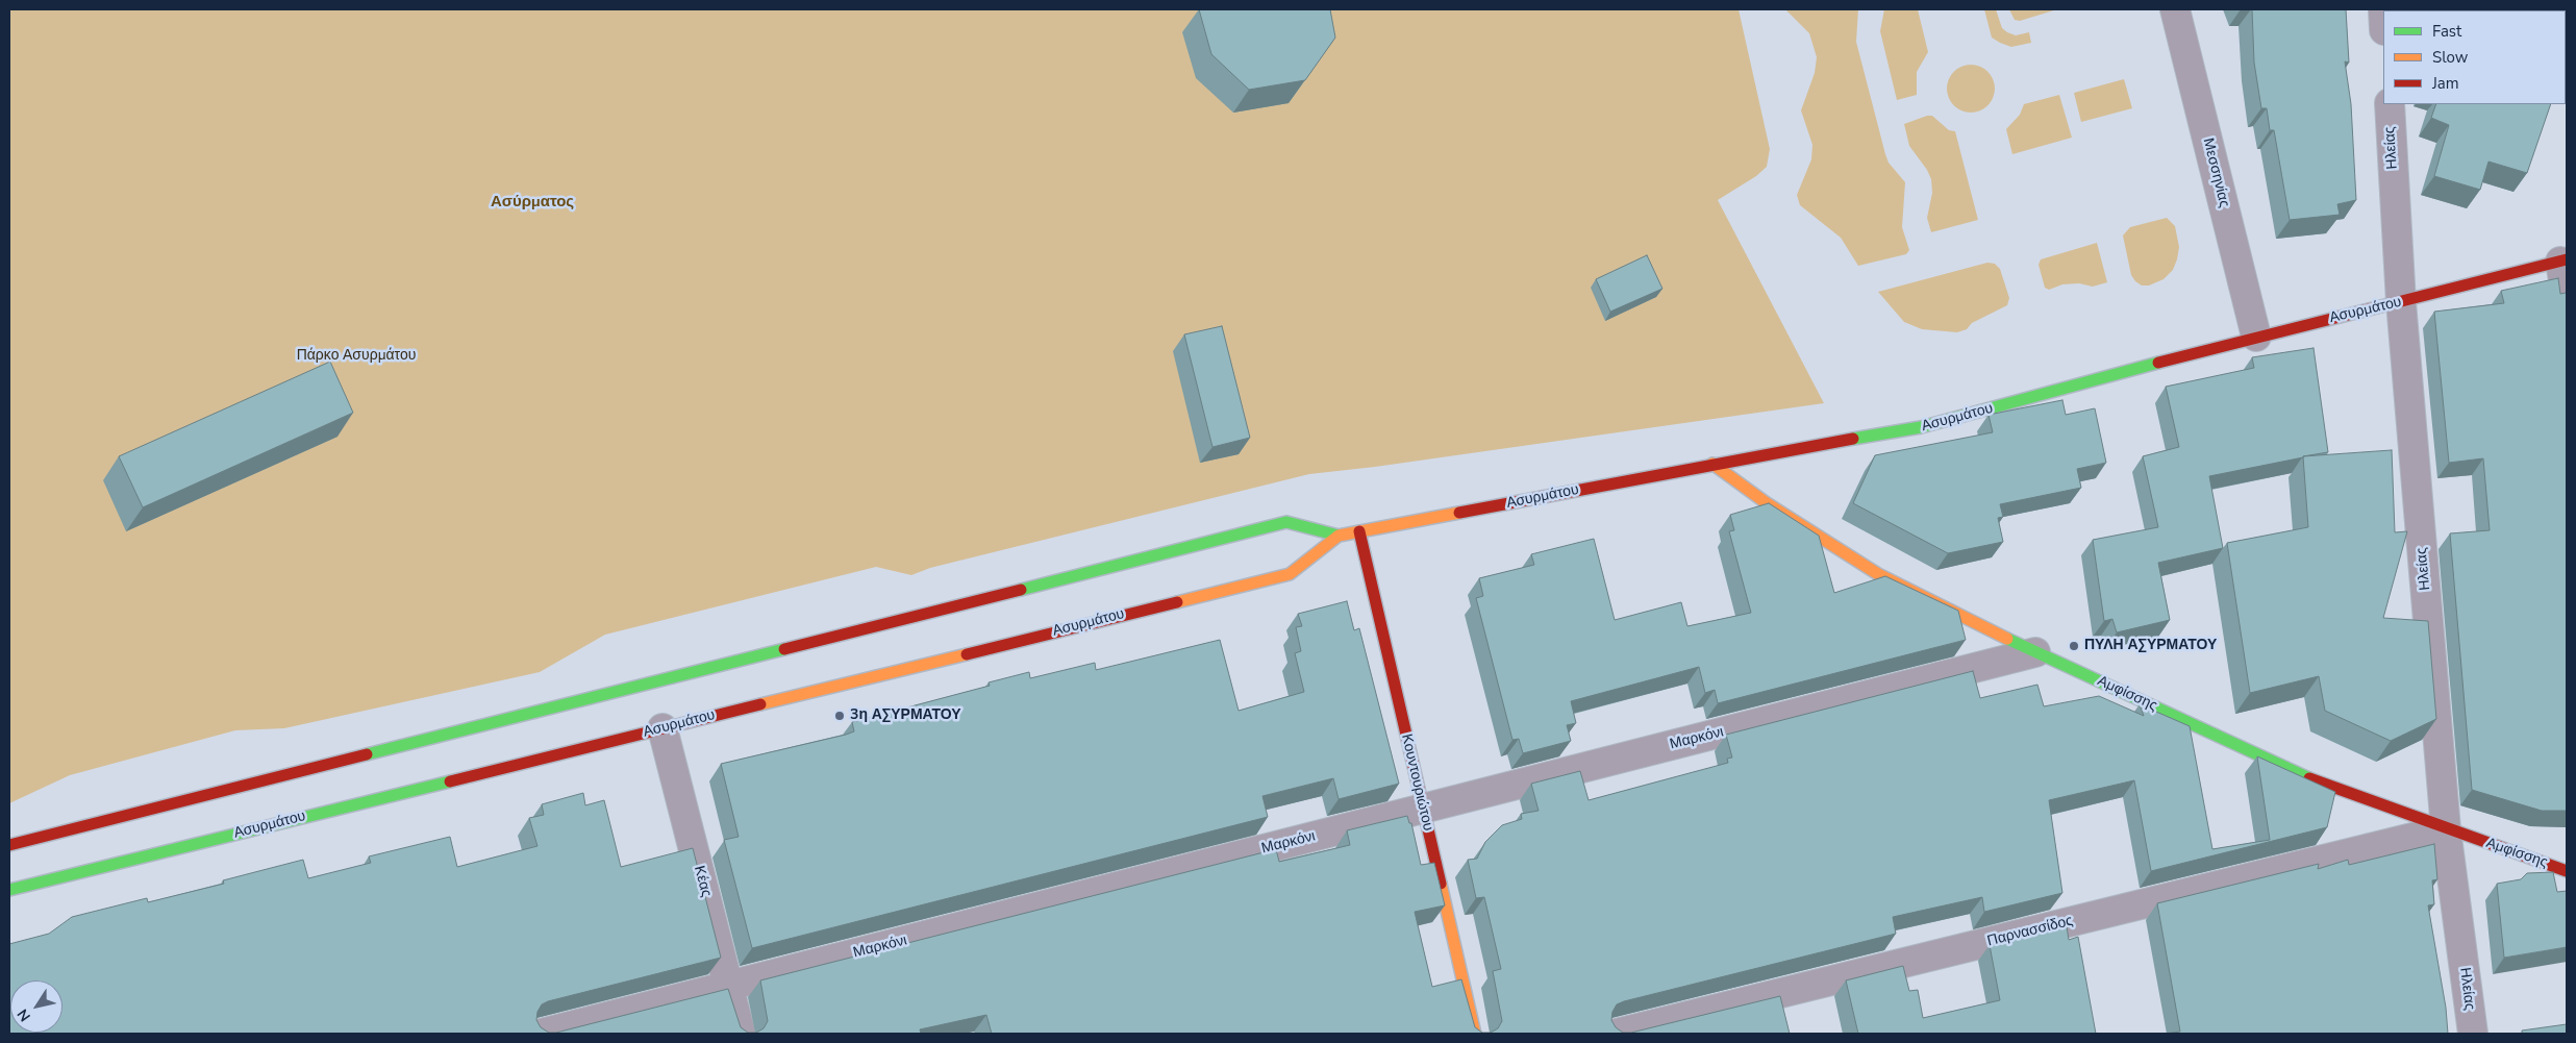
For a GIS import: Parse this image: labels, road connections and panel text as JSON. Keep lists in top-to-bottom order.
{
  "streets": {
    "street": [
      "Ηλείας",
      "Μεσσηνίας",
      "Ασυρμάτου",
      "Αμφίσσης",
      "Μαρκόνι",
      "Κουντουριώτου",
      "Κέας",
      "Παρνασσίδος"
    ]
  },
  "crossings": [
    ["Ηλείας", "Ασυρμάτου"],
    ["Ηλείας", "Αμφίσσης"],
    ["Ηλείας", "Παρνασσίδος"],
    ["Μεσσηνίας", "Ασυρμάτου"],
    ["Ασυρμάτου", "Αμφίσσης"],
    ["Ασυρμάτου", "Κουντουριώτου"],
    ["Ασυρμάτου", "Κέας"],
    ["Αμφίσσης", "Μαρκόνι"],
    ["Αμφίσσης", "Παρνασσίδος"],
    ["Μαρκόνι", "Κουντουριώτου"],
    ["Μαρκόνι", "Κέας"]
  ],
  "districts": ["Ασύρματος"],
  "parks": ["Πάρκο Ασυρμάτου"],
  "places": ["ΠΥΛΗ ΑΣΥΡΜΑΤΟΥ", "3η ΑΣΥΡΜΑΤΟΥ"],
  "legend": ["Fast", "Slow", "Jam"],
  "north": "bottom left"
}
